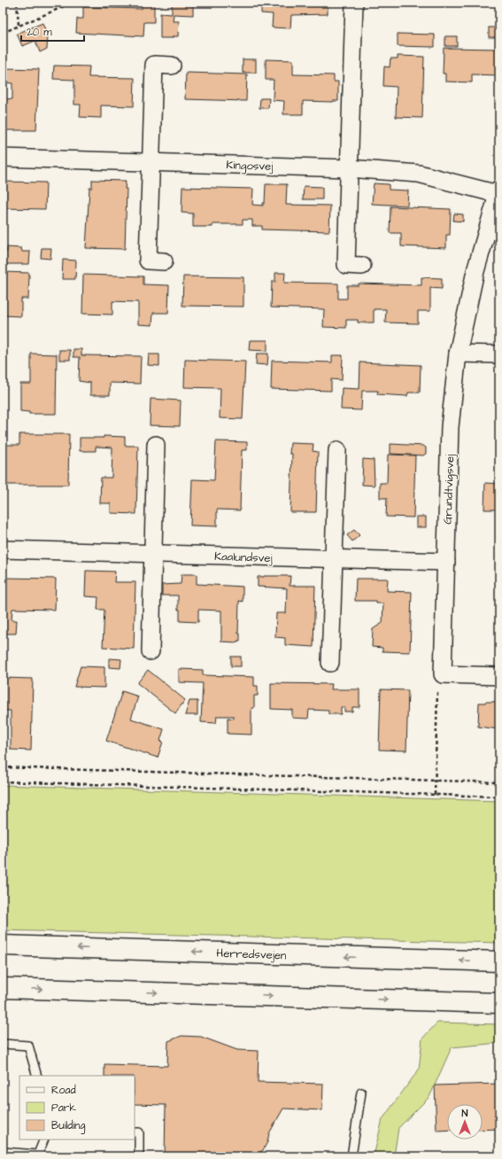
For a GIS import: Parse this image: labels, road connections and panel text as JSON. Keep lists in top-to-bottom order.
{
  "streets": {
    "street": [
      "Kingosvej",
      "Grundtvigsvej",
      "Kaalundsvej",
      "Herredsvejen"
    ]
  },
  "crossings": [
    ["Kingosvej", "Grundtvigsvej"],
    ["Grundtvigsvej", "Kaalundsvej"]
  ],
  "legend": ["Road", "Park", "Building"],
  "scale_bar": "20 m",
  "north": "top"
}
